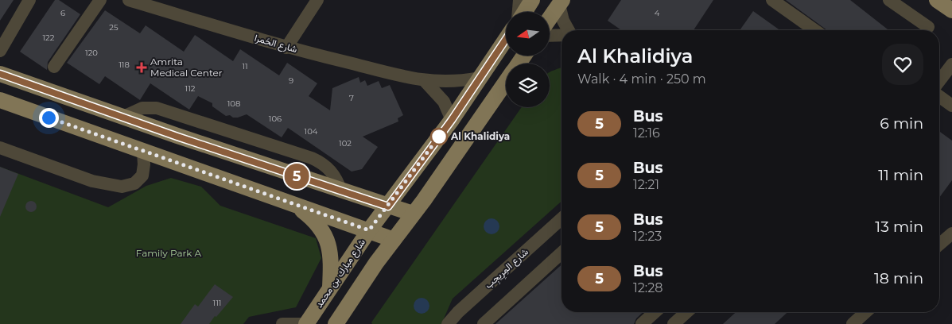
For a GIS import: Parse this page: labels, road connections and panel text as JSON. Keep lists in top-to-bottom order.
{
  "streets": {
    "main road": ["شارع مبارك بن محمد"],
    "street": ["شارع الحَمرا", "شارع المِرِيجِب"]
  },
  "crossings": [
    ["شارع الحَمرا", "شارع مبارك بن محمد"]
  ],
  "parks": ["Family Park A"],
  "places": {
    "health": ["Amrita Medical Center"],
    "other": ["Al Khalidiya"]
  },
  "lines": ["bus line 5"],
  "house_numbers": [
    "6",
    "4",
    "25",
    "122",
    "120",
    "118",
    "11",
    "9",
    "112",
    "7",
    "108",
    "106",
    "104",
    "102",
    "111"
  ],
  "north": "left",
  "page": {
    "on_map": "5",
    "heading": ["Al Khalidiya", "Walk · 4 min · 250 m"],
    "list": [
      {
        "mark": "5",
        "name": "Bus",
        "note": "12:16",
        "value": "6 min"
      },
      {
        "mark": "5",
        "name": "Bus",
        "note": "12:21",
        "value": "11 min"
      },
      {
        "mark": "5",
        "name": "Bus",
        "note": "12:23",
        "value": "13 min"
      },
      {
        "mark": "5",
        "name": "Bus",
        "note": "12:28",
        "value": "18 min"
      }
    ]
  }
}
